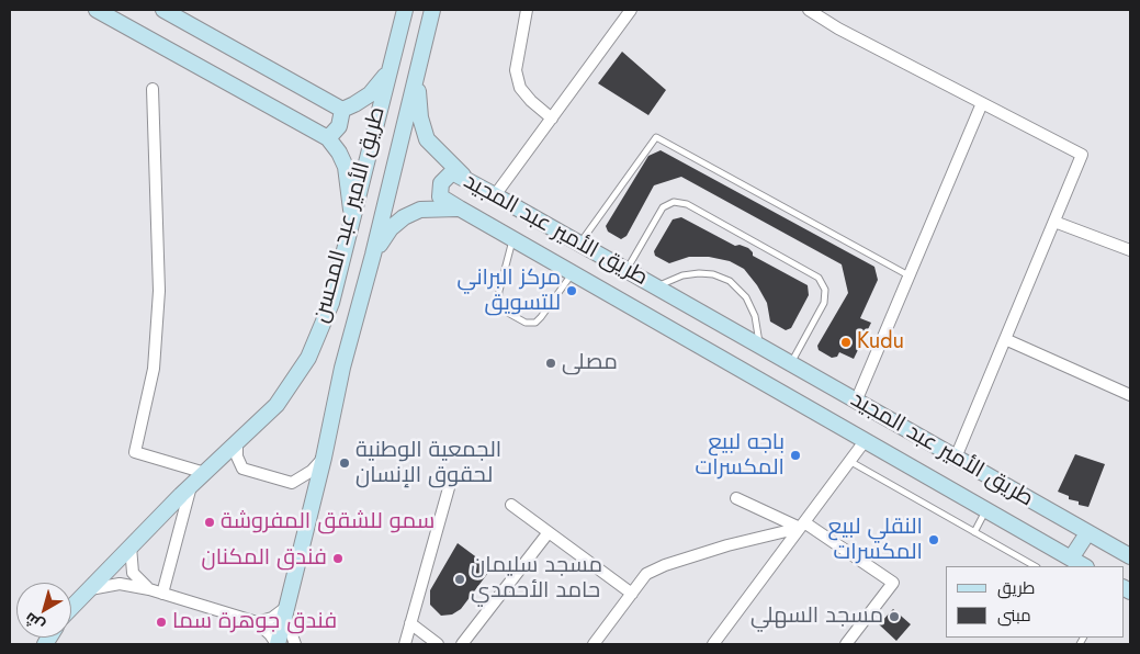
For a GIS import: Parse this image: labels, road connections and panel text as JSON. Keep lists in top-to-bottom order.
{
  "streets": {
    "main road": ["طريق الأمير عبد المحسن", "طريق الأمير عبد المجيد"]
  },
  "places": [
    "مركز البراني للتسويق",
    "Kudu",
    "مصلى",
    "باجه لبيع المكسرات",
    "الجمعية الوطنية لحقوق الإنسان",
    "سمو للشقق المفروشة",
    "النقلي لبيع المكسرات",
    "فندق المكنان",
    "مسجد سليمان حامد الأحمدي",
    "مسجد السهلي",
    "فندق جوهرة سما"
  ],
  "legend": ["طريق", "مبنى"],
  "north": "bottom left"
}
